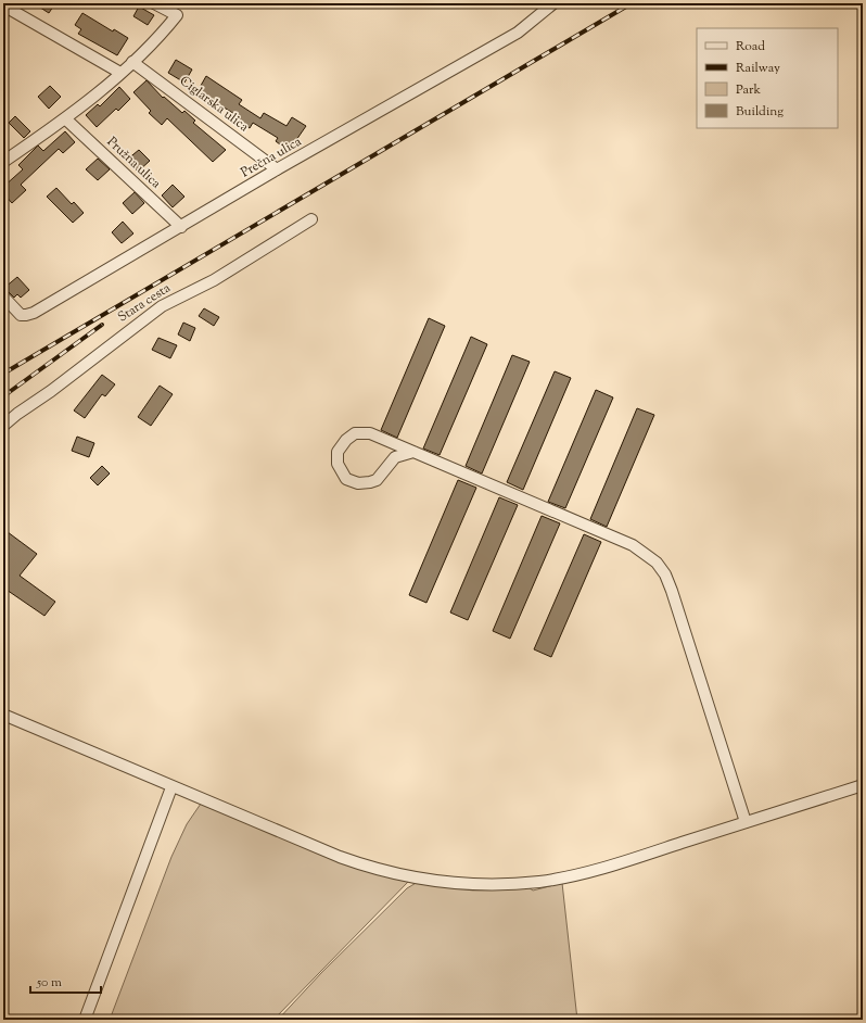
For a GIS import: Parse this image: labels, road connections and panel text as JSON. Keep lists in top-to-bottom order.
{
  "streets": {
    "street": [
      "Ciglarska ulica",
      "Prečna ulica",
      "Pružna ulica",
      "Stara cesta"
    ]
  },
  "crossings": [
    ["Ciglarska ulica", "Prečna ulica"],
    ["Prečna ulica", "Pružna ulica"]
  ],
  "legend": [
    "Road",
    "Railway",
    "Park",
    "Building"
  ],
  "scale_bar": "50 m"
}
